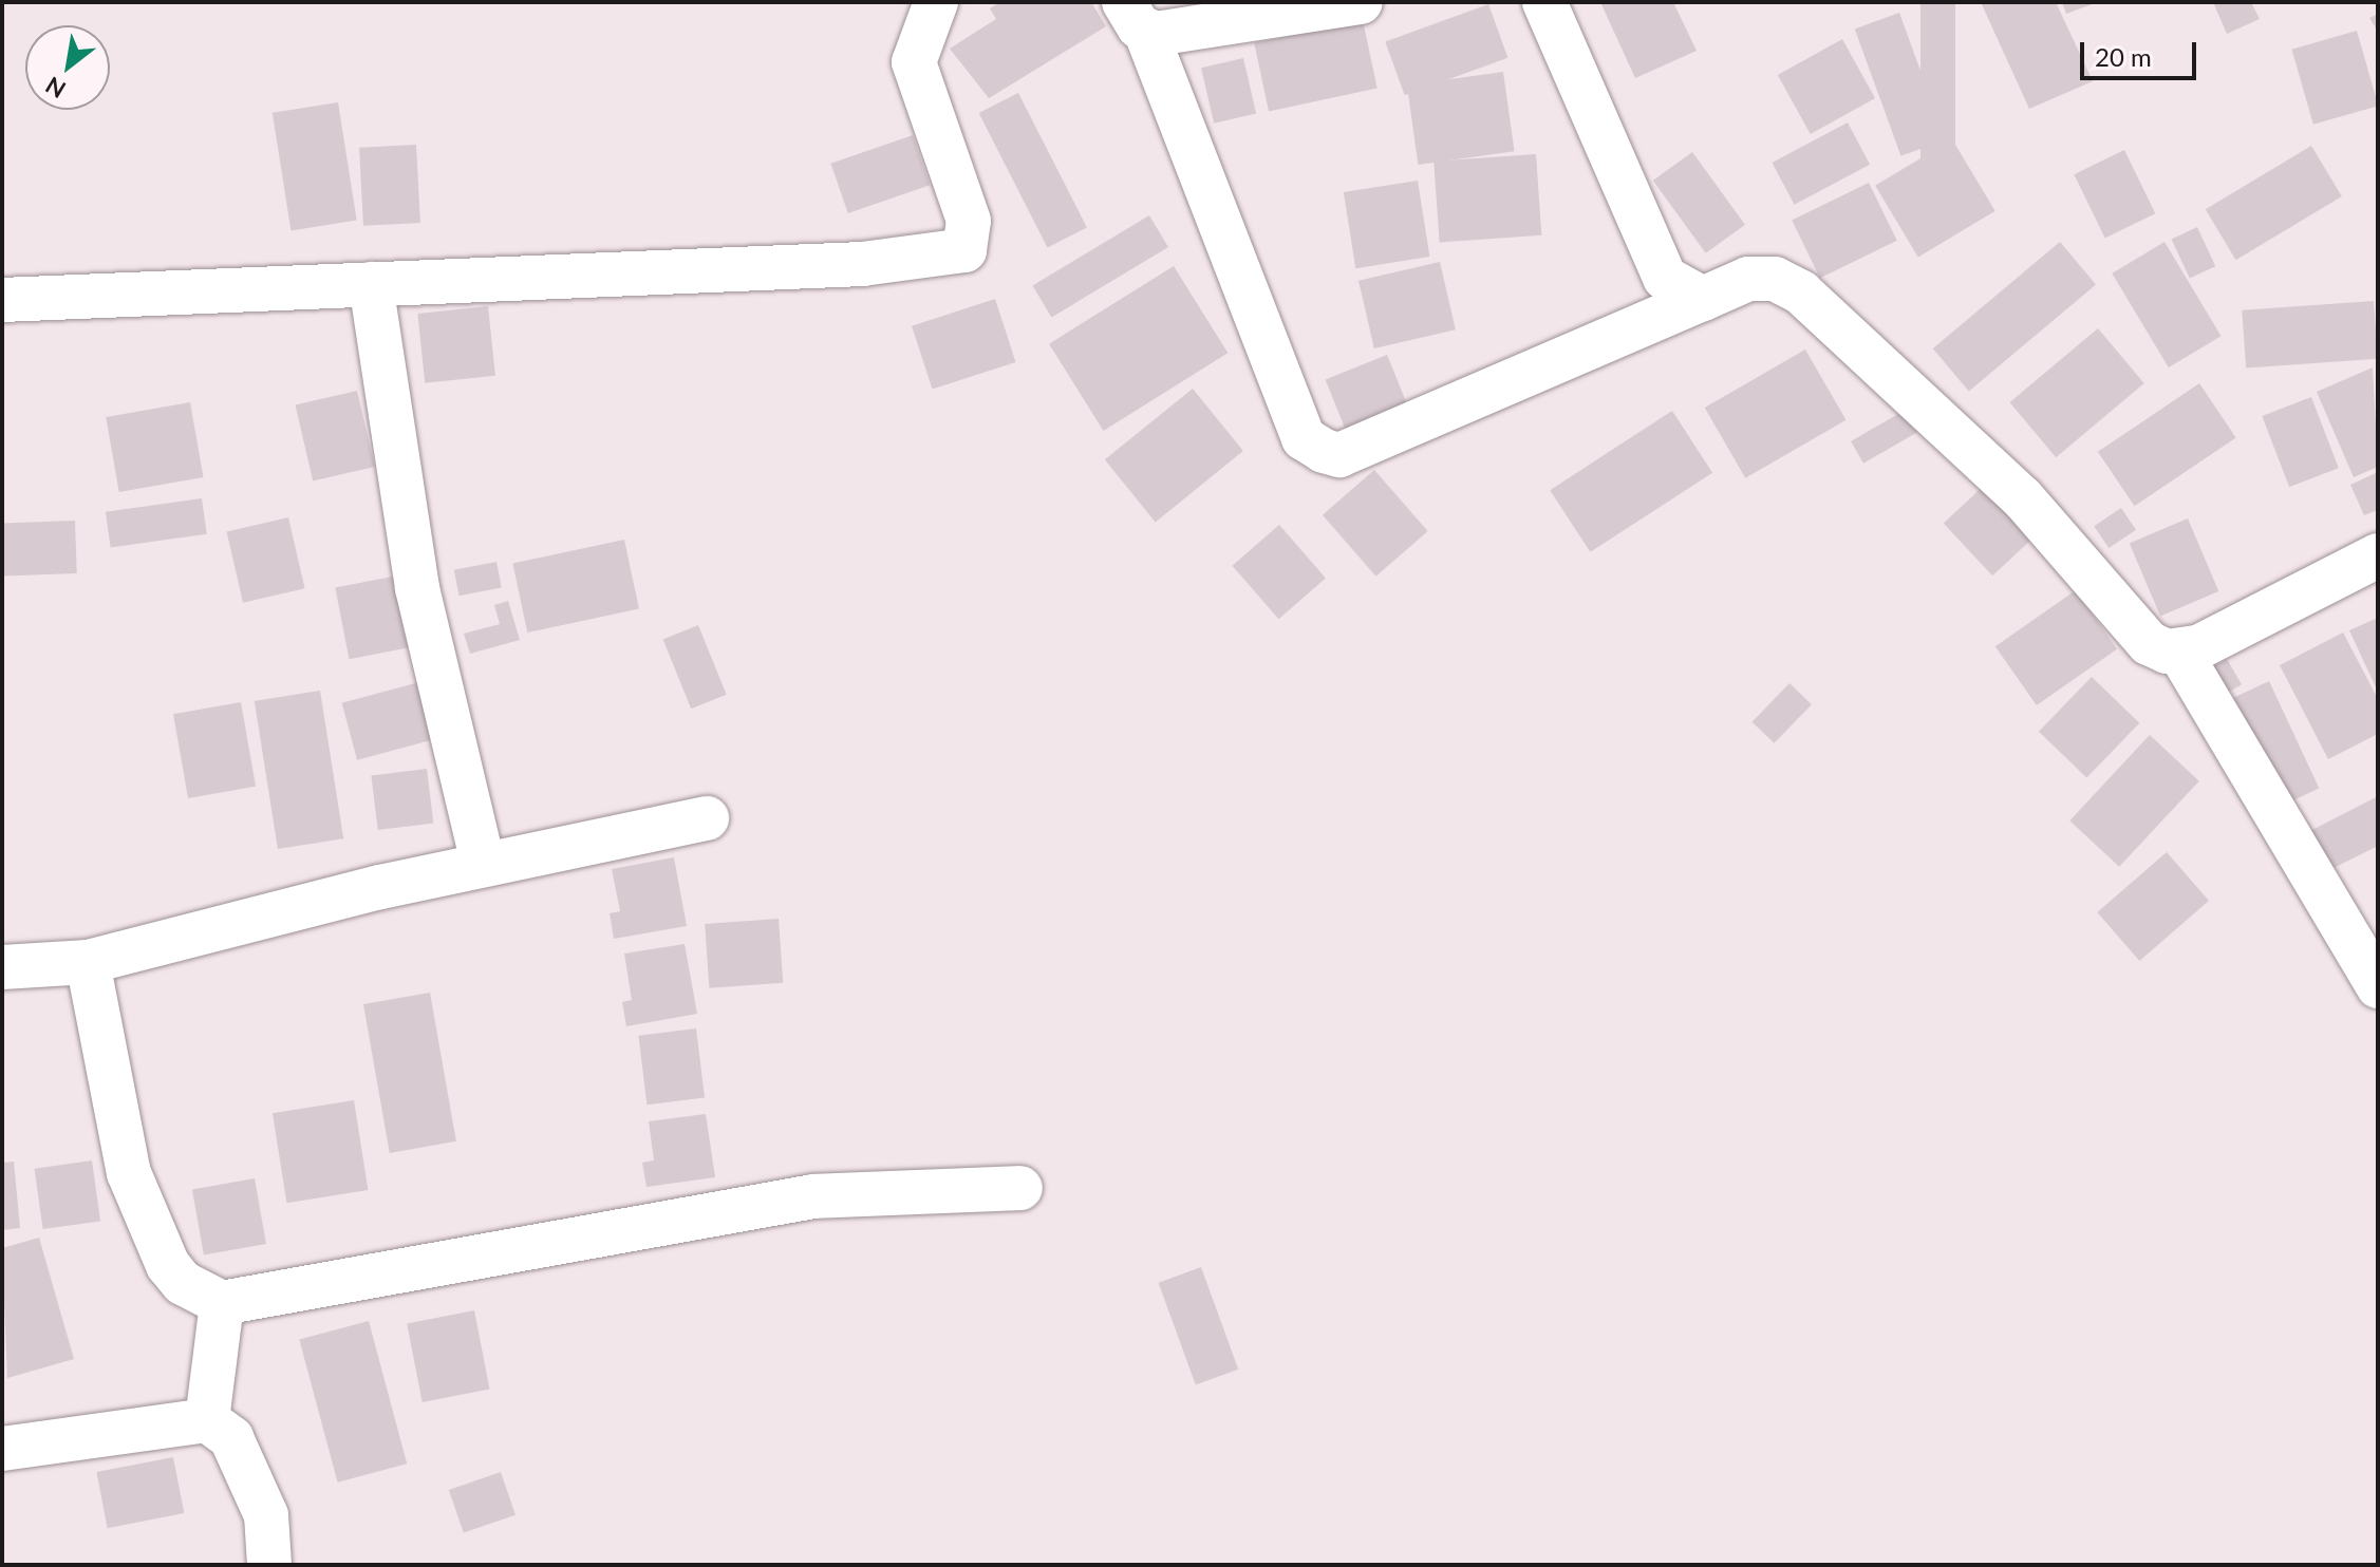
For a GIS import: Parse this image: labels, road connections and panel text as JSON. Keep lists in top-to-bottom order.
{
  "scale_bar": "20 m",
  "north": "bottom left"
}
